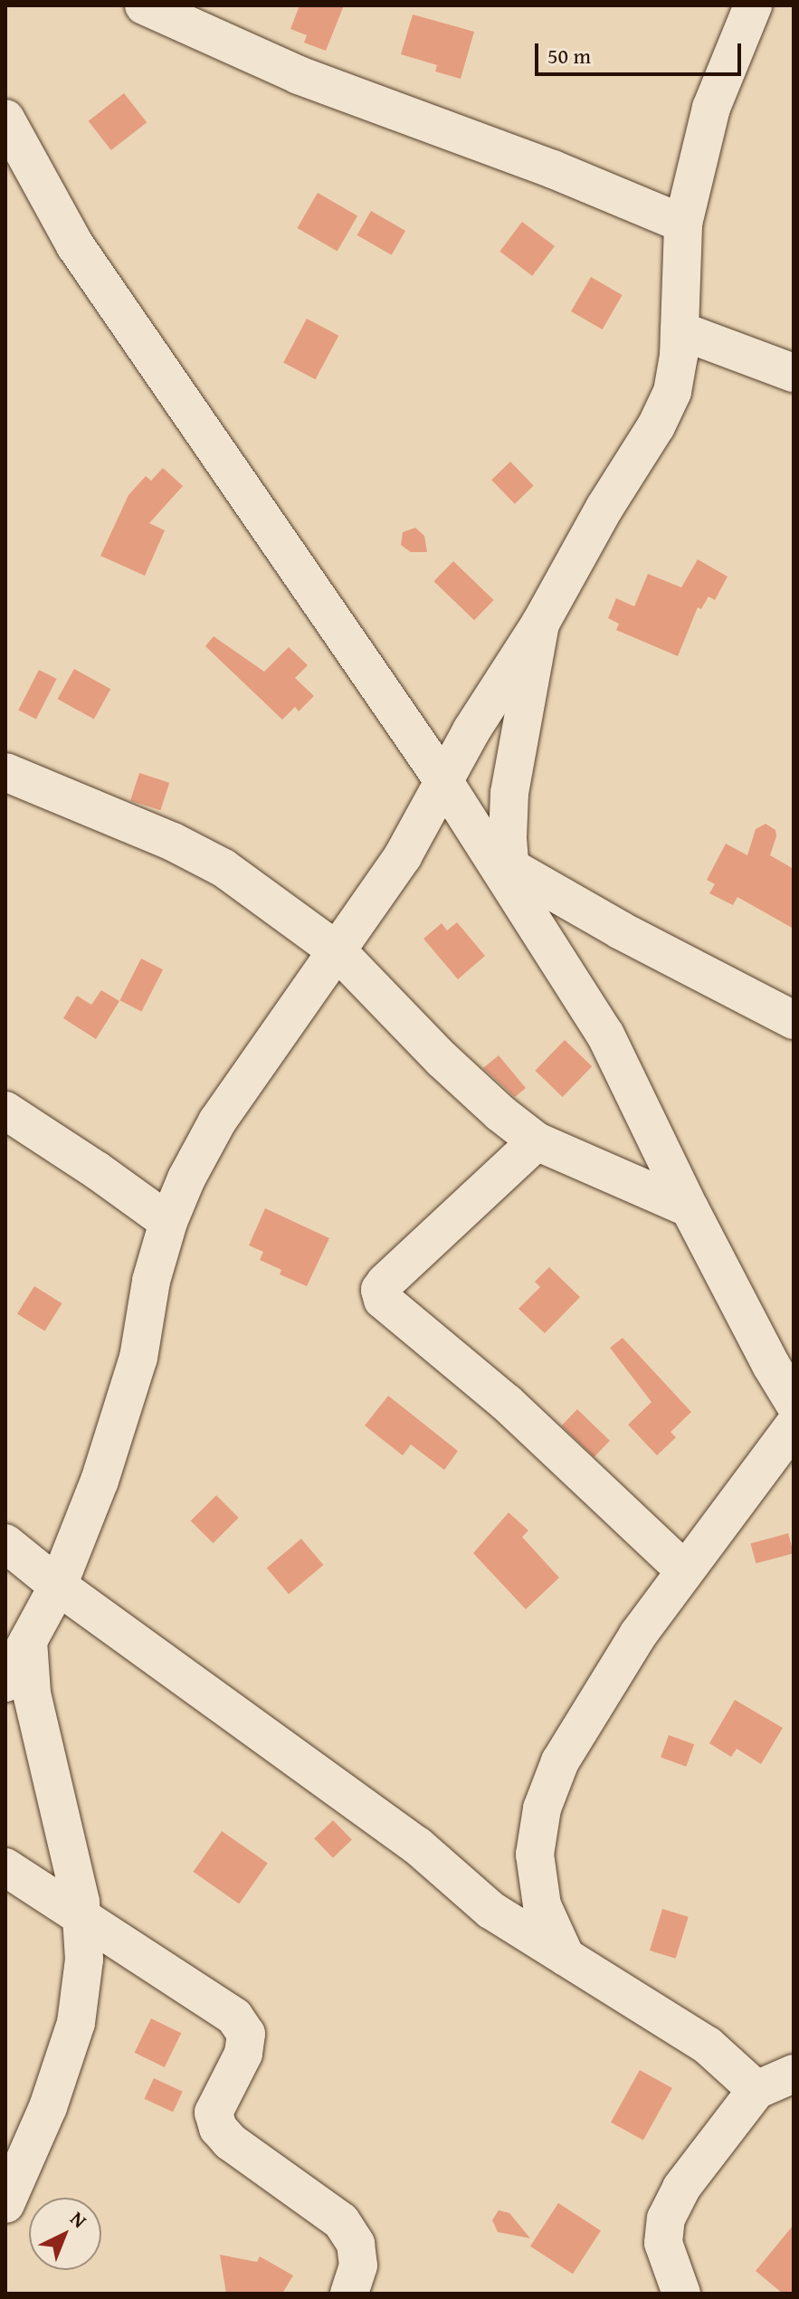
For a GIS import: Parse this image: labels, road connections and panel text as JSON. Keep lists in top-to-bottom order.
{
  "scale_bar": "50 m",
  "north": "top right"
}
